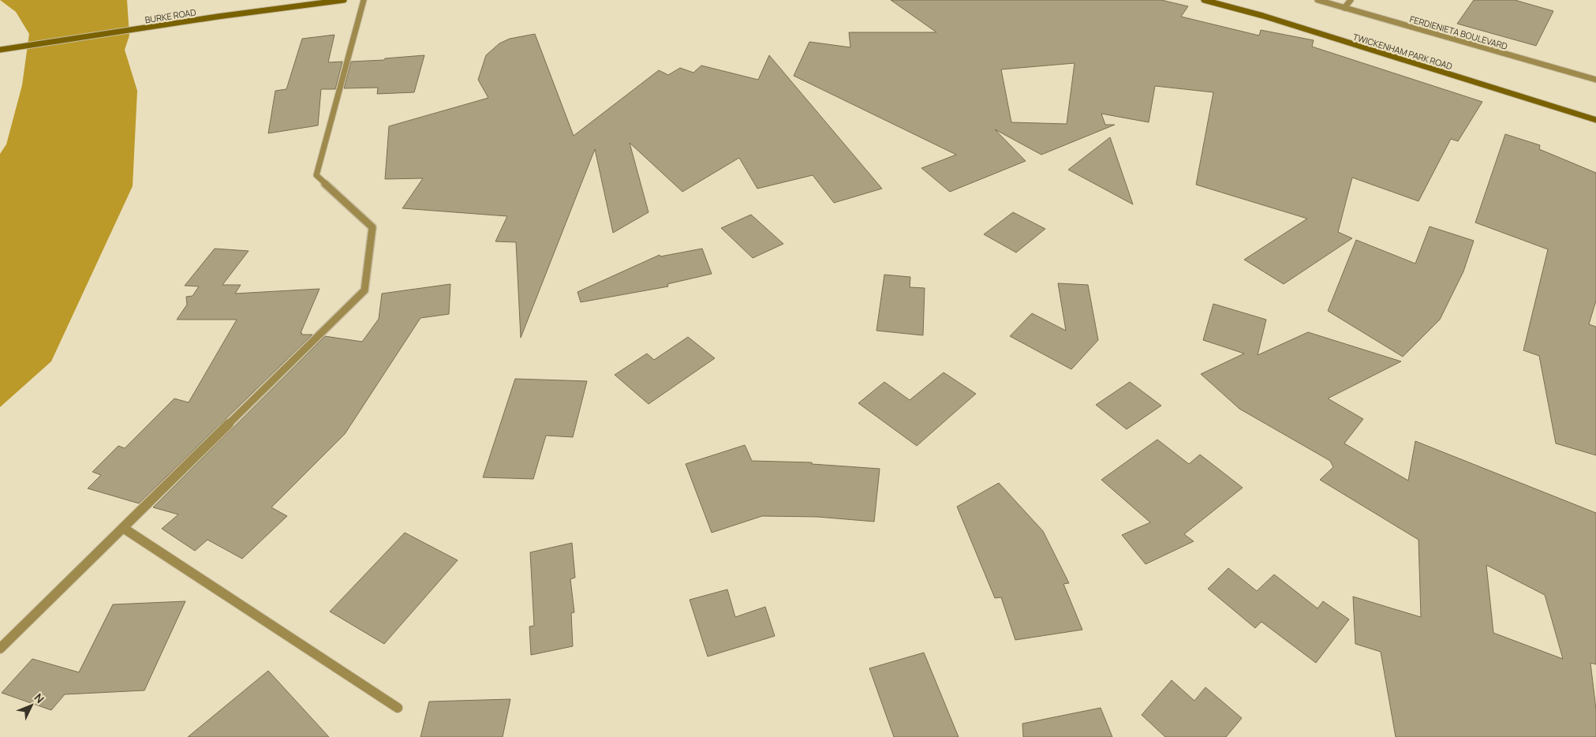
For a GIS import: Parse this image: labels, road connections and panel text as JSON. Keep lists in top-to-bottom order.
{
  "streets": {
    "main road": ["BURKE ROAD", "TWICKENHAM PARK ROAD"],
    "street": ["FERDIENIETA BOULEVARD"]
  },
  "north": "top right"
}
